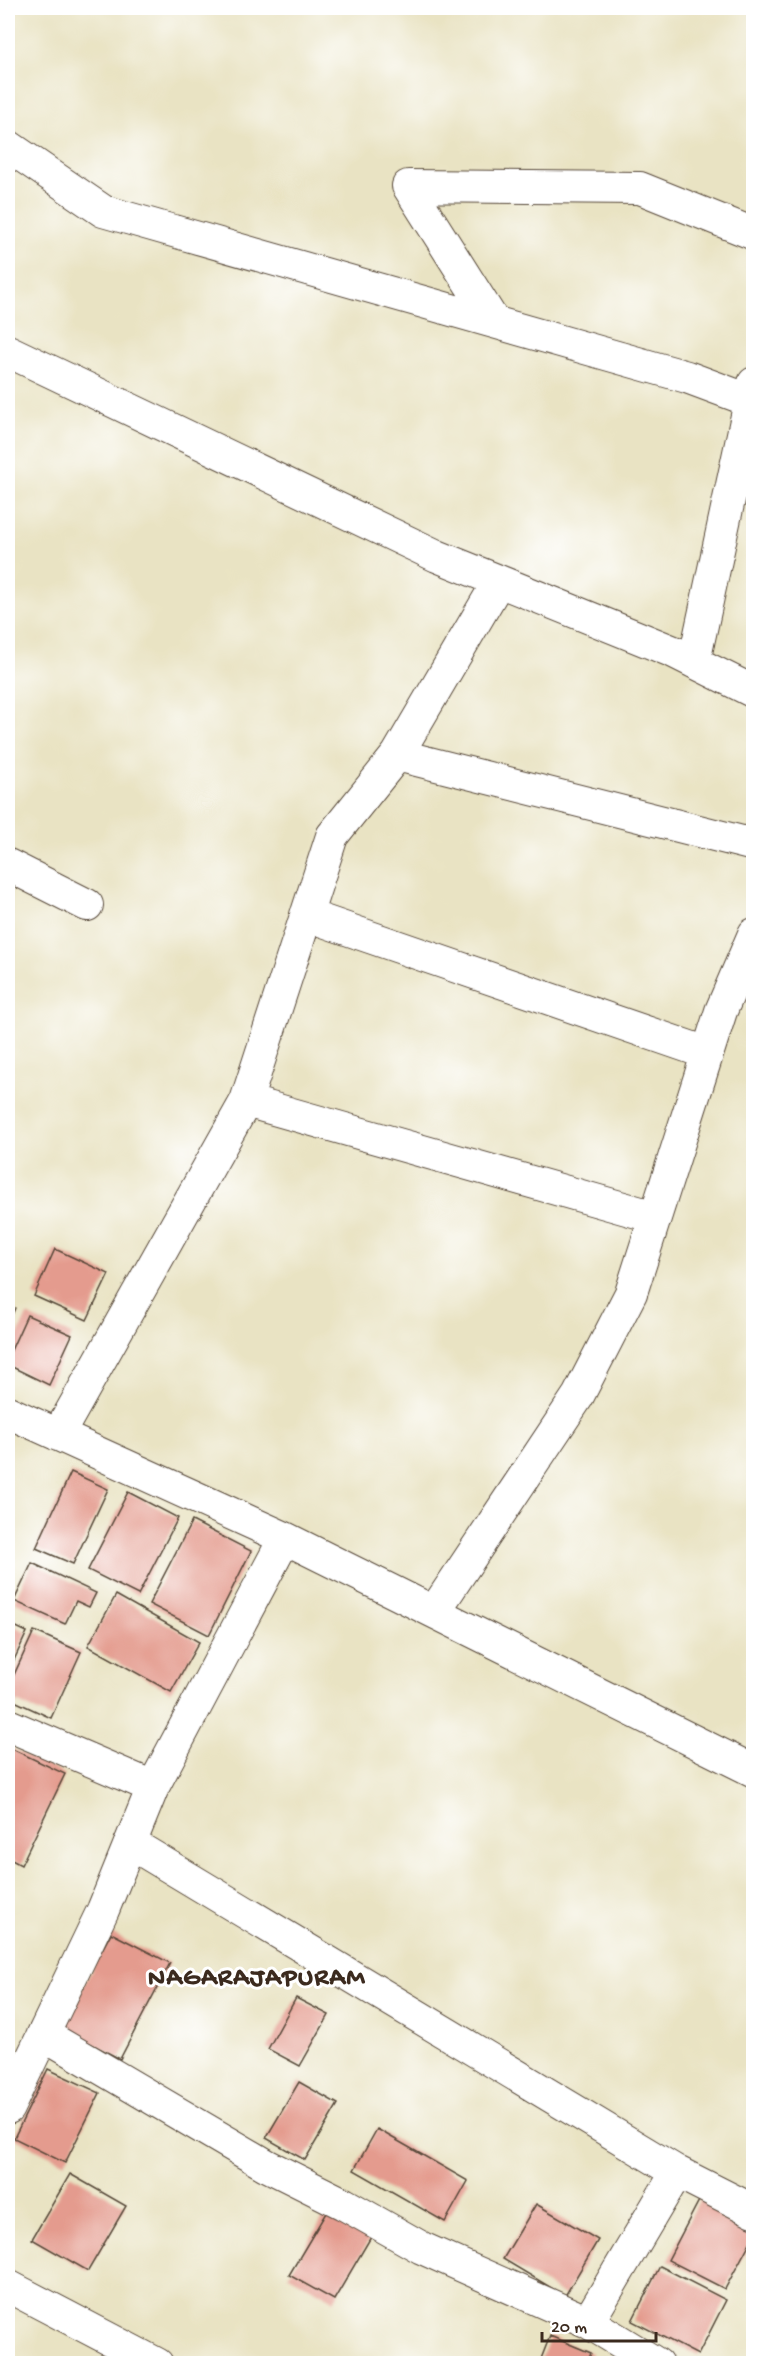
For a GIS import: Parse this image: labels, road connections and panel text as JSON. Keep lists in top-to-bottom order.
{
  "districts": ["NAGARAJAPURAM"],
  "scale_bar": "20 m"
}
